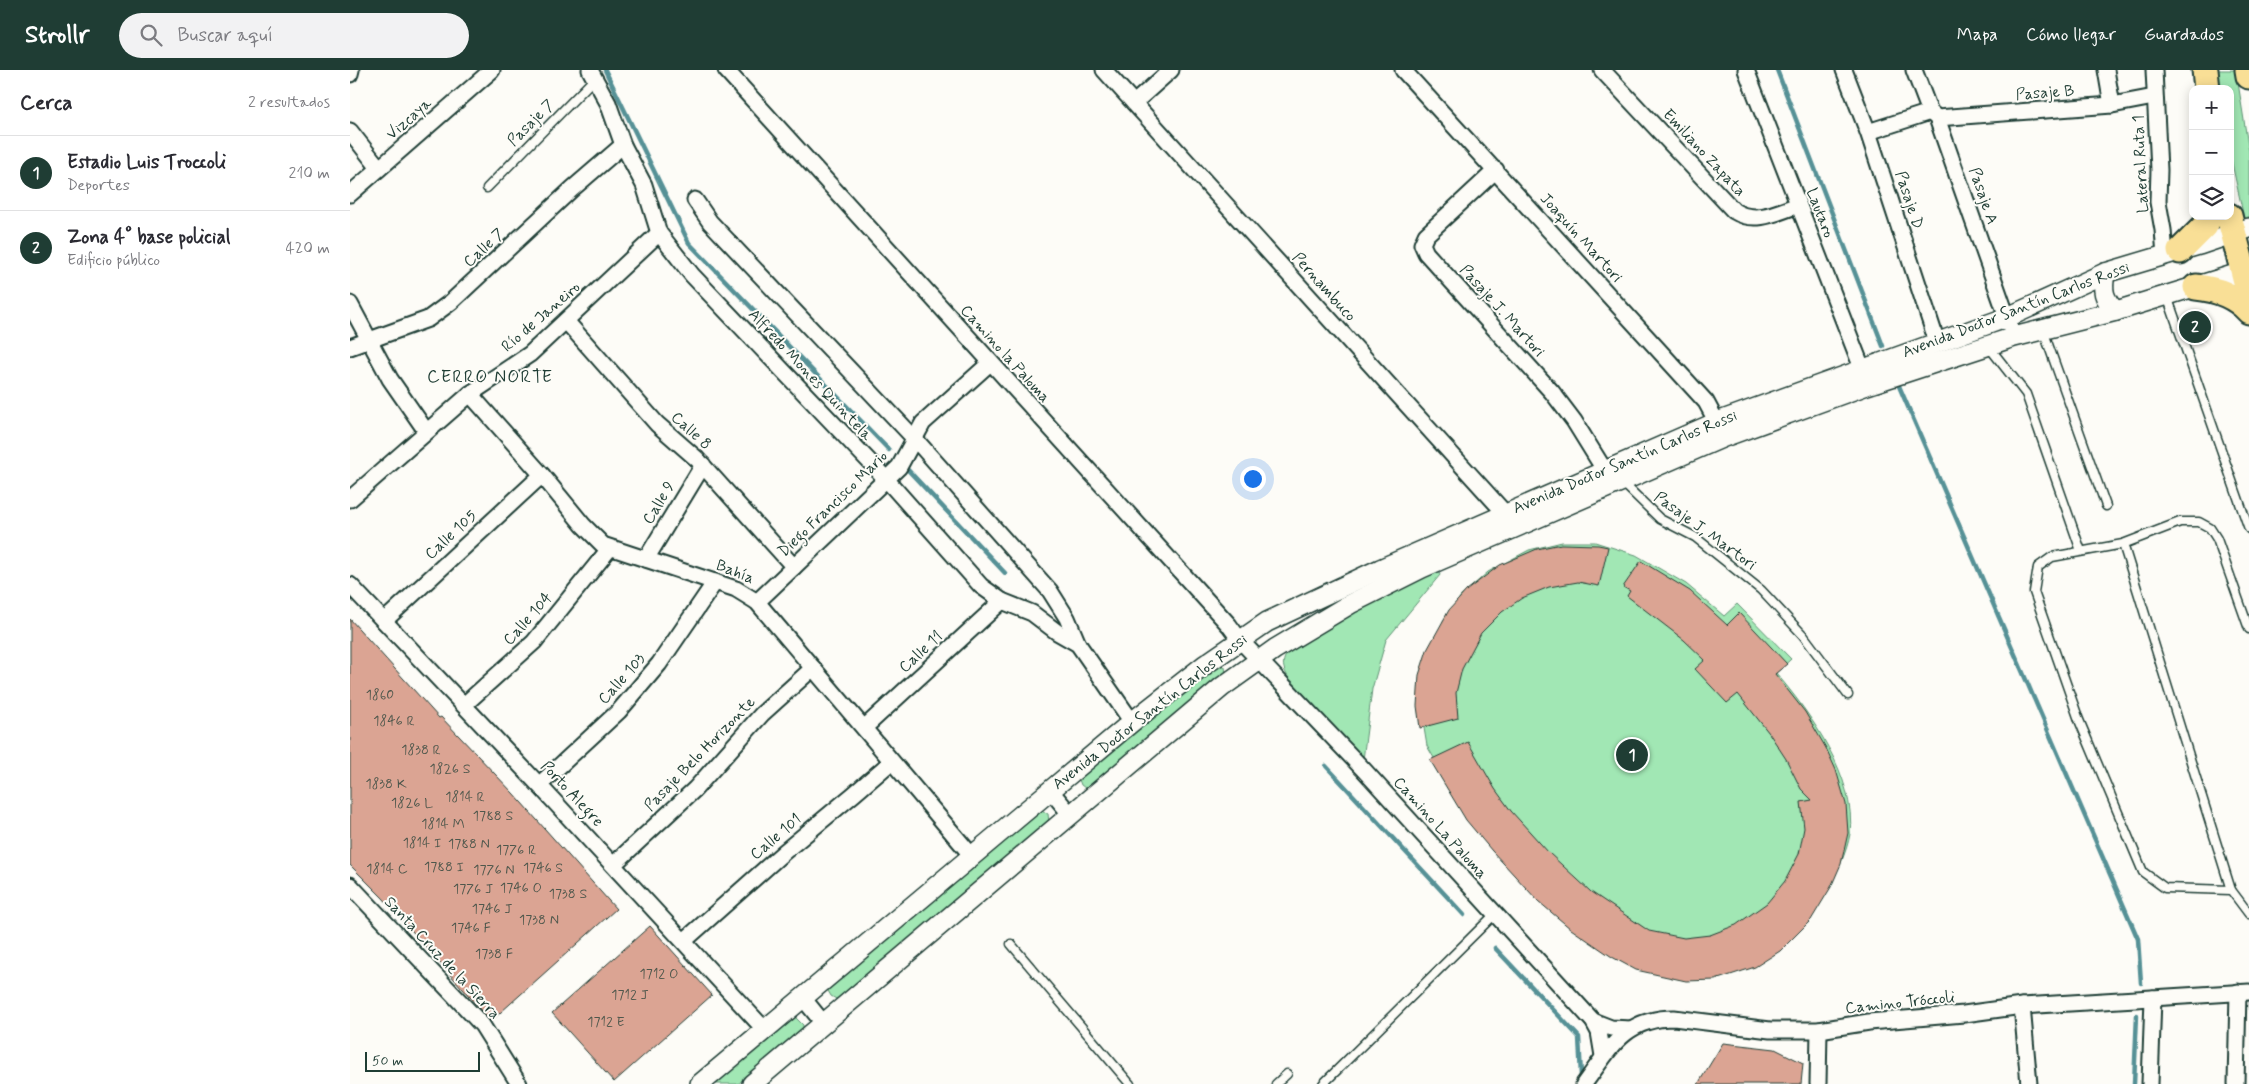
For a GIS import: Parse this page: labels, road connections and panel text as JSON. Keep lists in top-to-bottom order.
{
  "streets": {
    "street": [
      "Pasaje B",
      "Vizcaya",
      "Emiliano Zapata",
      "Lateral Ruta 1",
      "Pasaje A",
      "Pasaje D",
      "Lautaro",
      "Joaquín Martori",
      "Calle 7",
      "Pernambuco",
      "Avenida Doctor Santín Carlos Rossi",
      "Pasaje J. Martori",
      "Río de Janeiro",
      "Camino la Paloma",
      "Alfredo Mones Quintela",
      "Calle 8",
      "Calle 9",
      "Diego Francisco Mario",
      "Calle 105",
      "Bahía",
      "Calle 104",
      "Calle 11",
      "Calle 103",
      "Pasaje Belo Horizonte",
      "Porto Alegre",
      "Camino La Paloma",
      "Calle 101",
      "Santa Cruz de la Sierra",
      "Camino Tróccoli"
    ],
    "lane": ["Pasaje 7", "Pasaje J, Martori"]
  },
  "crossings": [
    ["Pasaje B", "Lateral Ruta 1"],
    ["Pasaje B", "Pasaje A"],
    ["Pasaje B", "Pasaje D"],
    ["Pasaje 7", "Alfredo Mones Quintela"],
    ["Emiliano Zapata", "Lautaro"],
    ["Lateral Ruta 1", "Avenida Doctor Santín Carlos Rossi"],
    ["Pasaje A", "Avenida Doctor Santín Carlos Rossi"],
    ["Pasaje D", "Avenida Doctor Santín Carlos Rossi"],
    ["Lautaro", "Avenida Doctor Santín Carlos Rossi"],
    ["Joaquín Martori", "Avenida Doctor Santín Carlos Rossi"],
    ["Joaquín Martori", "Pasaje J. Martori"],
    ["Calle 7", "Alfredo Mones Quintela"],
    ["Pernambuco", "Avenida Doctor Santín Carlos Rossi"],
    ["Avenida Doctor Santín Carlos Rossi", "Pasaje J. Martori"],
    ["Avenida Doctor Santín Carlos Rossi", "Camino la Paloma"],
    ["Avenida Doctor Santín Carlos Rossi", "Alfredo Mones Quintela"],
    ["Avenida Doctor Santín Carlos Rossi", "Pasaje J, Martori"],
    ["Avenida Doctor Santín Carlos Rossi", "Bahía"],
    ["Avenida Doctor Santín Carlos Rossi", "Porto Alegre"],
    ["Avenida Doctor Santín Carlos Rossi", "Camino La Paloma"],
    ["Pasaje J. Martori", "Pasaje J, Martori"],
    ["Río de Janeiro", "Alfredo Mones Quintela"],
    ["Río de Janeiro", "Calle 8"],
    ["Río de Janeiro", "Bahía"],
    ["Camino la Paloma", "Diego Francisco Mario"],
    ["Camino la Paloma", "Camino La Paloma"],
    ["Alfredo Mones Quintela", "Diego Francisco Mario"],
    ["Alfredo Mones Quintela", "Calle 11"],
    ["Calle 8", "Calle 9"],
    ["Calle 8", "Diego Francisco Mario"],
    ["Calle 9", "Bahía"],
    ["Diego Francisco Mario", "Bahía"],
    ["Calle 105", "Bahía"],
    ["Calle 105", "Porto Alegre"],
    ["Bahía", "Calle 104"],
    ["Bahía", "Calle 11"],
    ["Bahía", "Calle 103"],
    ["Bahía", "Pasaje Belo Horizonte"],
    ["Bahía", "Calle 101"],
    ["Calle 104", "Porto Alegre"],
    ["Calle 103", "Porto Alegre"],
    ["Pasaje Belo Horizonte", "Porto Alegre"],
    ["Porto Alegre", "Calle 101"],
    ["Camino La Paloma", "Camino Tróccoli"]
  ],
  "districts": ["CERRO NORTE"],
  "house_numbers": [
    "1860",
    "1846 R",
    "1838 R",
    "1826 S",
    "1838 K",
    "1814 R",
    "1826 L",
    "1788 S",
    "1814 M",
    "1814 I",
    "1788 N",
    "1776 R",
    "1788 I",
    "1746 S",
    "1814 C",
    "1776 N",
    "1746 O",
    "1776 J",
    "1738 S",
    "1746 J",
    "1738 N",
    "1746 F",
    "1738 F",
    "1712 O",
    "1712 J",
    "1712 E"
  ],
  "scale_bar": "50 m",
  "page": {
    "header": "Strollr",
    "search": "Buscar aquí",
    "nav": ["Mapa", "Cómo llegar", "Guardados"],
    "heading": ["Cerca", "2 resultados"],
    "map_buttons": ["+", "−"],
    "list": [
      {
        "mark": "1",
        "name": "Estadio Luis Troccoli",
        "note": "Deportes",
        "value": "210 m"
      },
      {
        "mark": "2",
        "name": "Zona 4° base policial",
        "note": "Edificio público",
        "value": "420 m"
      }
    ],
    "pins": ["2", "1"],
    "scale": "50 m"
  }
}
